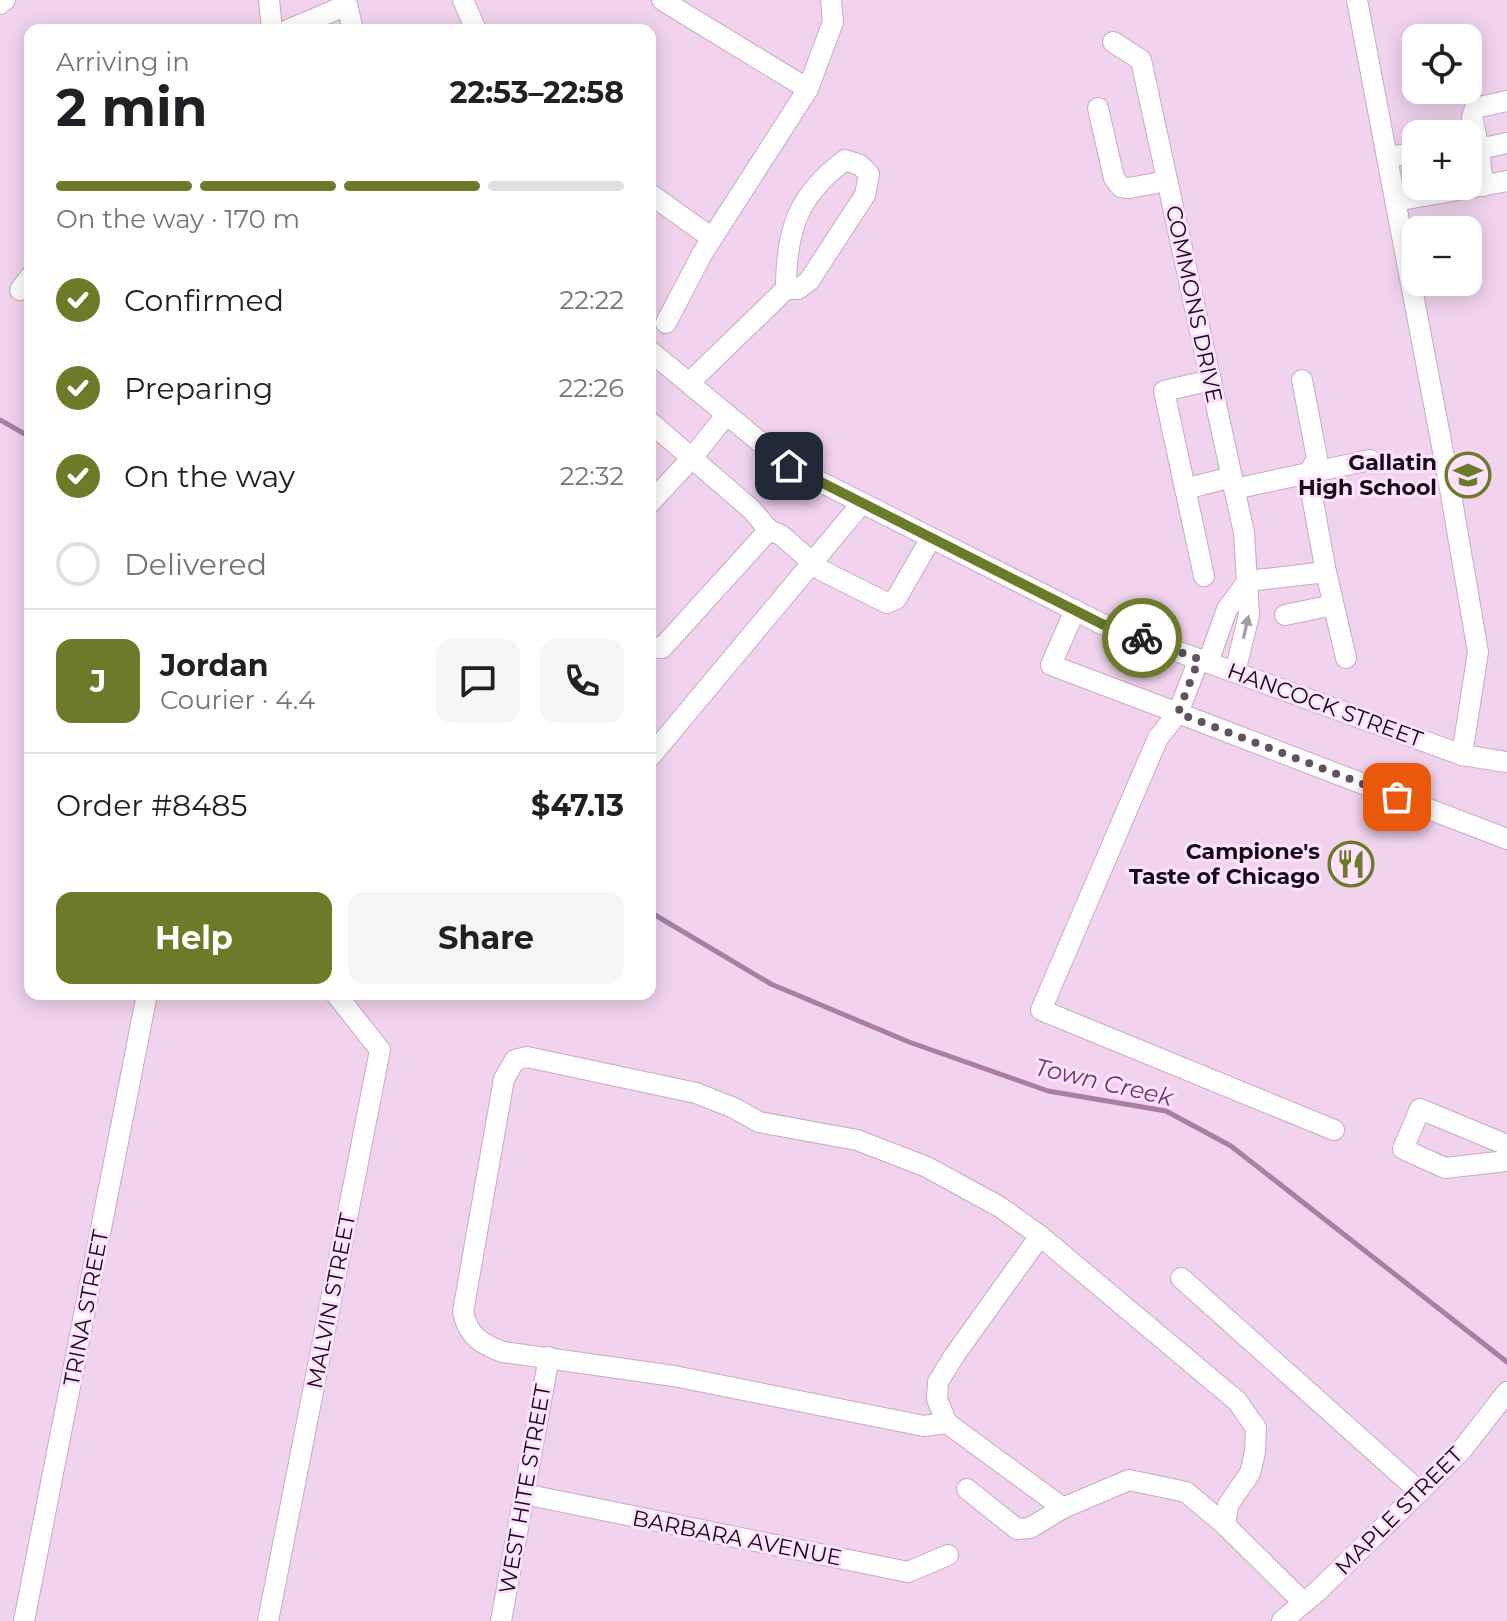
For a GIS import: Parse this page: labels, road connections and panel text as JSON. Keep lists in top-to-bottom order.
{
  "streets": {
    "street": [
      "COMMONS DRIVE",
      "HANCOCK STREET",
      "MALVIN STREET",
      "TRINA STREET",
      "WEST HITE STREET",
      "MAPLE STREET",
      "BARBARA AVENUE"
    ]
  },
  "crossings": [
    ["COMMONS DRIVE", "HANCOCK STREET"],
    ["WEST HITE STREET", "BARBARA AVENUE"]
  ],
  "water": ["Town Creek"],
  "places": {
    "school or university": ["Gallatin High School"],
    "restaurant": ["Campione's Taste of Chicago"]
  },
  "page": {
    "map_buttons": ["+", "−"],
    "heading": ["2 min", "Arriving in", "22:53–22:58"],
    "panel": [
      "Jordan",
      "Courier · 4.4",
      "Order #8485",
      "$47.13"
    ],
    "bar": "On the way · 170 m",
    "list": [
      ["Confirmed", "22:22"],
      ["Preparing", "22:26"],
      ["On the way", "22:32"],
      "Delivered"
    ],
    "round": "J",
    "buttons": ["Help", "Share"]
  }
}
